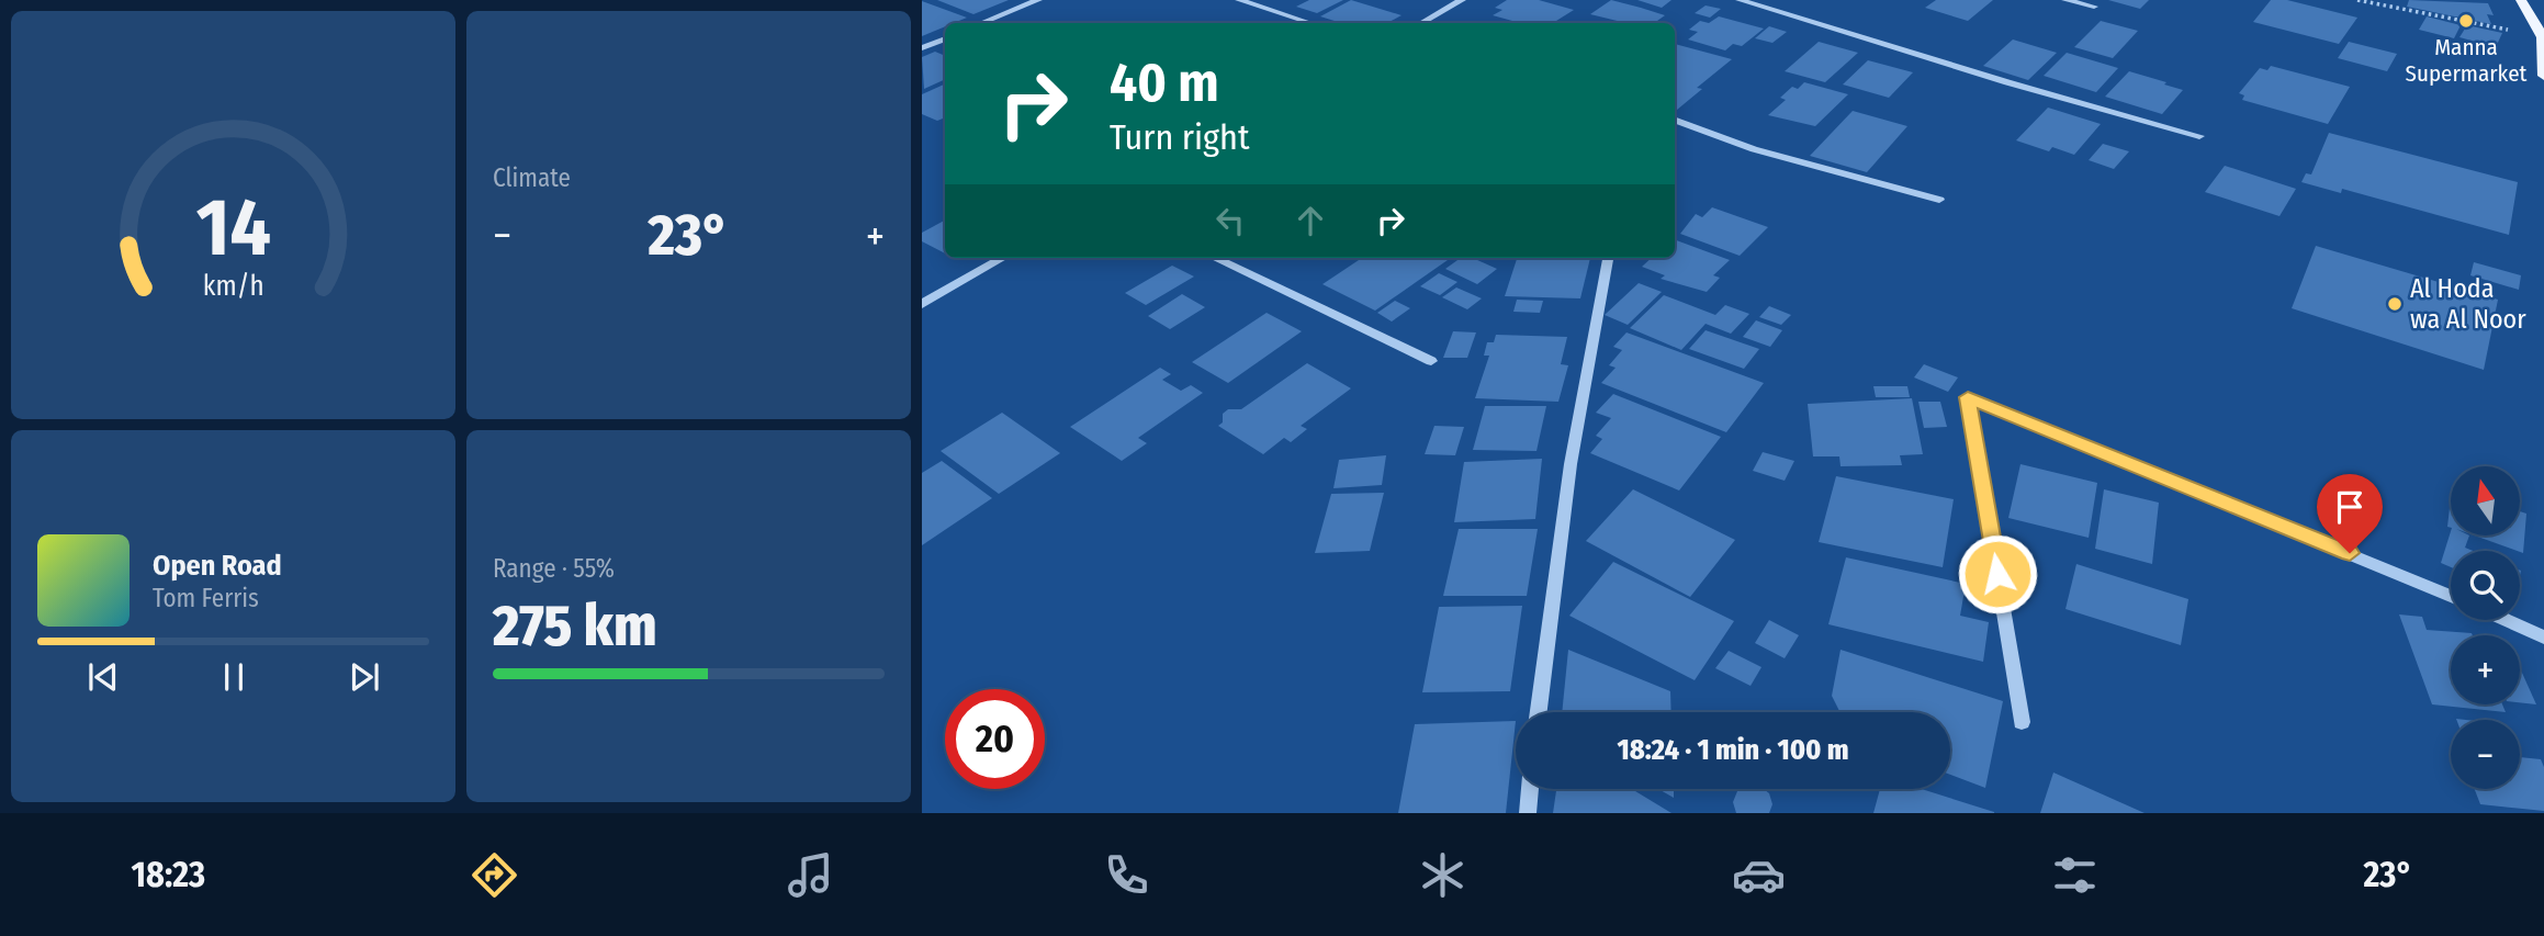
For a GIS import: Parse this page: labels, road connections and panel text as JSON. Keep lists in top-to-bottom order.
{
  "places": ["Manna Supermarket", "Al Hoda wa Al Noor"],
  "north": "top",
  "page": {
    "tile": [
      "Climate",
      ["Range · 55%", "275 km"]
    ],
    "turn": ["40 m", "Turn right"],
    "heat": ["−", "23°", "+"],
    "map_buttons": ["+", "−"],
    "song": ["Open Road", "Tom Ferris"],
    "limit": "20",
    "trip": "18:24 · 1 min · 100 m",
    "tabs": ["18:23", "23°"],
    "gauge": ["14", "km/h"]
  }
}
